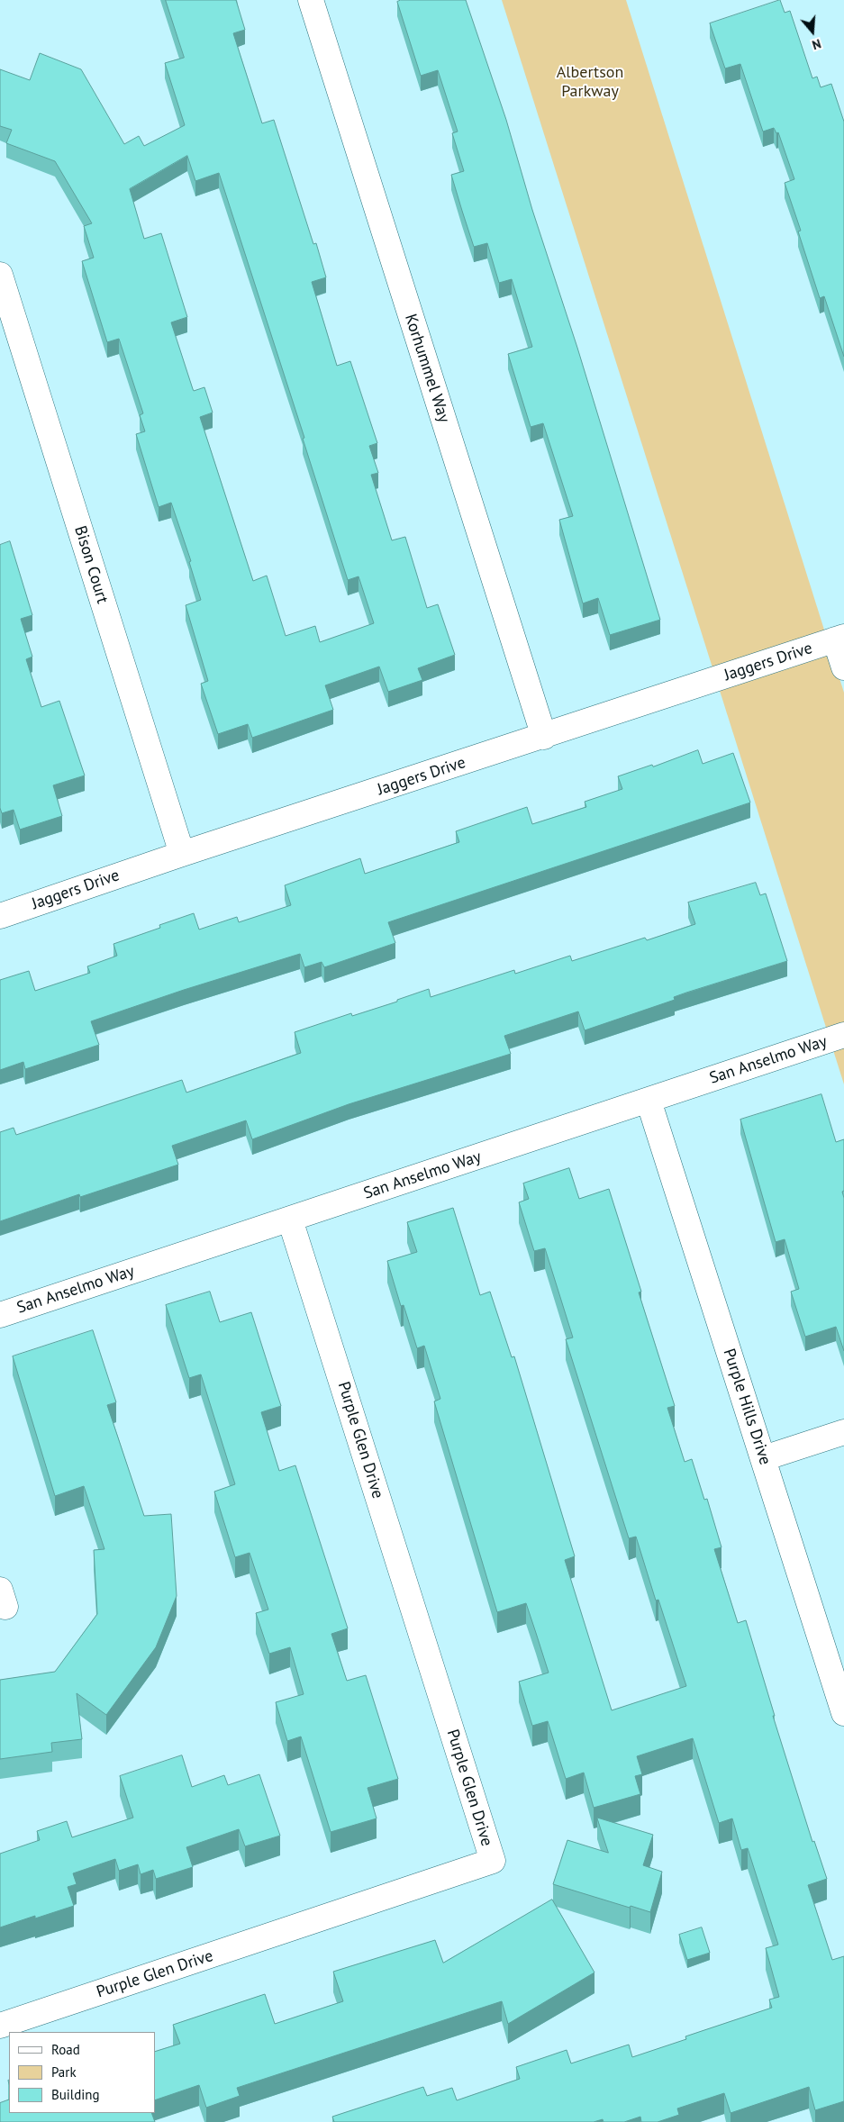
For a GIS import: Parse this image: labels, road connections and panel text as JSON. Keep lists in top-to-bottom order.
{
  "streets": {
    "street": [
      "Korhummel Way",
      "Bison Court",
      "Jaggers Drive",
      "San Anselmo Way",
      "Purple Hills Drive",
      "Purple Glen Drive"
    ]
  },
  "crossings": [
    ["Korhummel Way", "Jaggers Drive"],
    ["Bison Court", "Jaggers Drive"],
    ["San Anselmo Way", "Purple Hills Drive"],
    ["San Anselmo Way", "Purple Glen Drive"]
  ],
  "parks": ["Albertson Parkway"],
  "legend": ["Road", "Park", "Building"],
  "north": "bottom"
}
